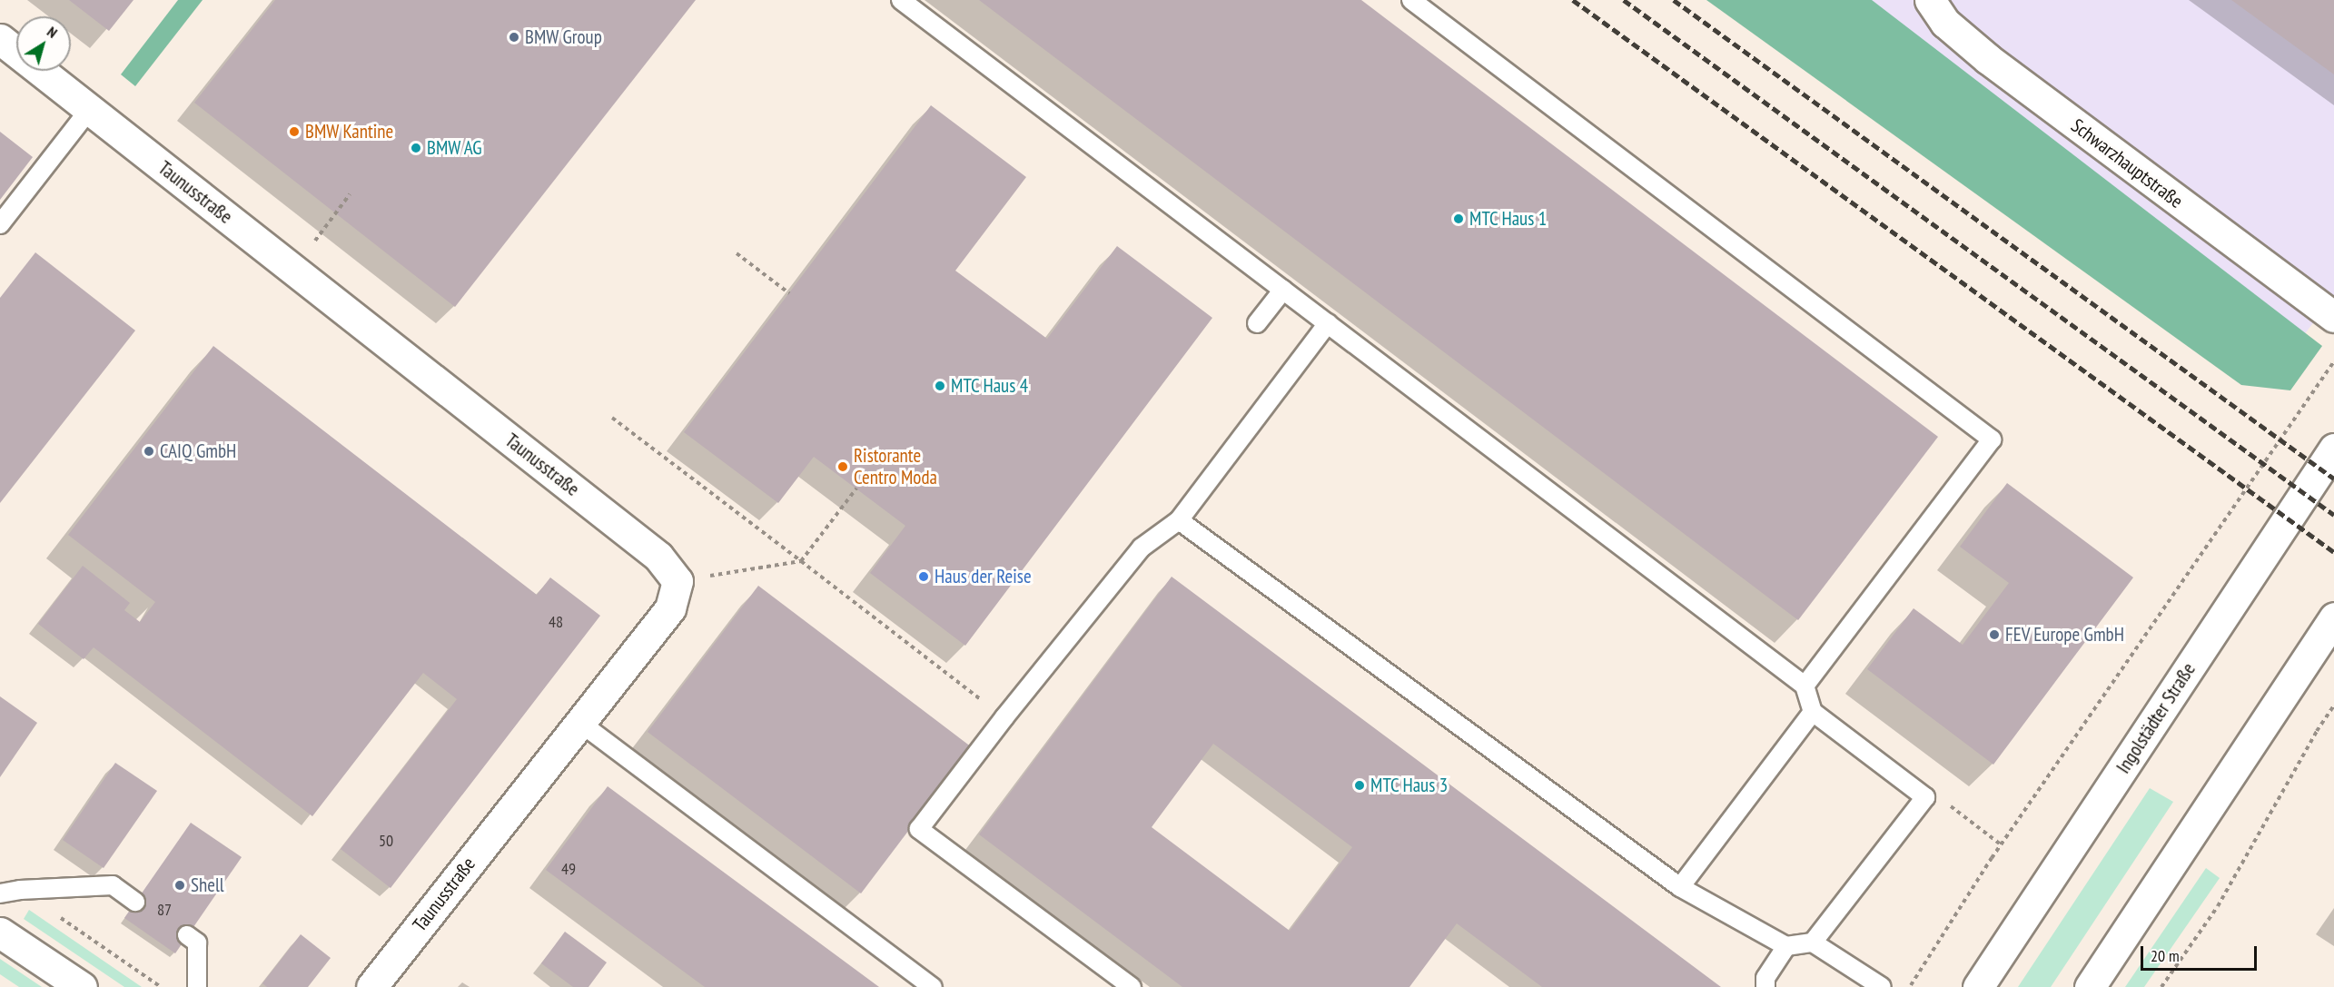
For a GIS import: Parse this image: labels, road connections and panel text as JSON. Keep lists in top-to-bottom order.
{
  "streets": {
    "street": ["Schwarzhauptstraße", "Taunusstraße", "Ingolstädter Straße"]
  },
  "places": [
    "BMW Group",
    "BMW Kantine",
    "BMW AG",
    "MTC Haus 1",
    "MTC Haus 4",
    "CAIQ GmbH",
    "Ristorante Centro Moda",
    "Haus der Reise",
    "FEV Europe GmbH",
    "MTC Haus 3",
    "Shell"
  ],
  "house_numbers": [
    "48",
    "50",
    "49",
    "87"
  ],
  "scale_bar": "20 m",
  "north": "top right"
}
